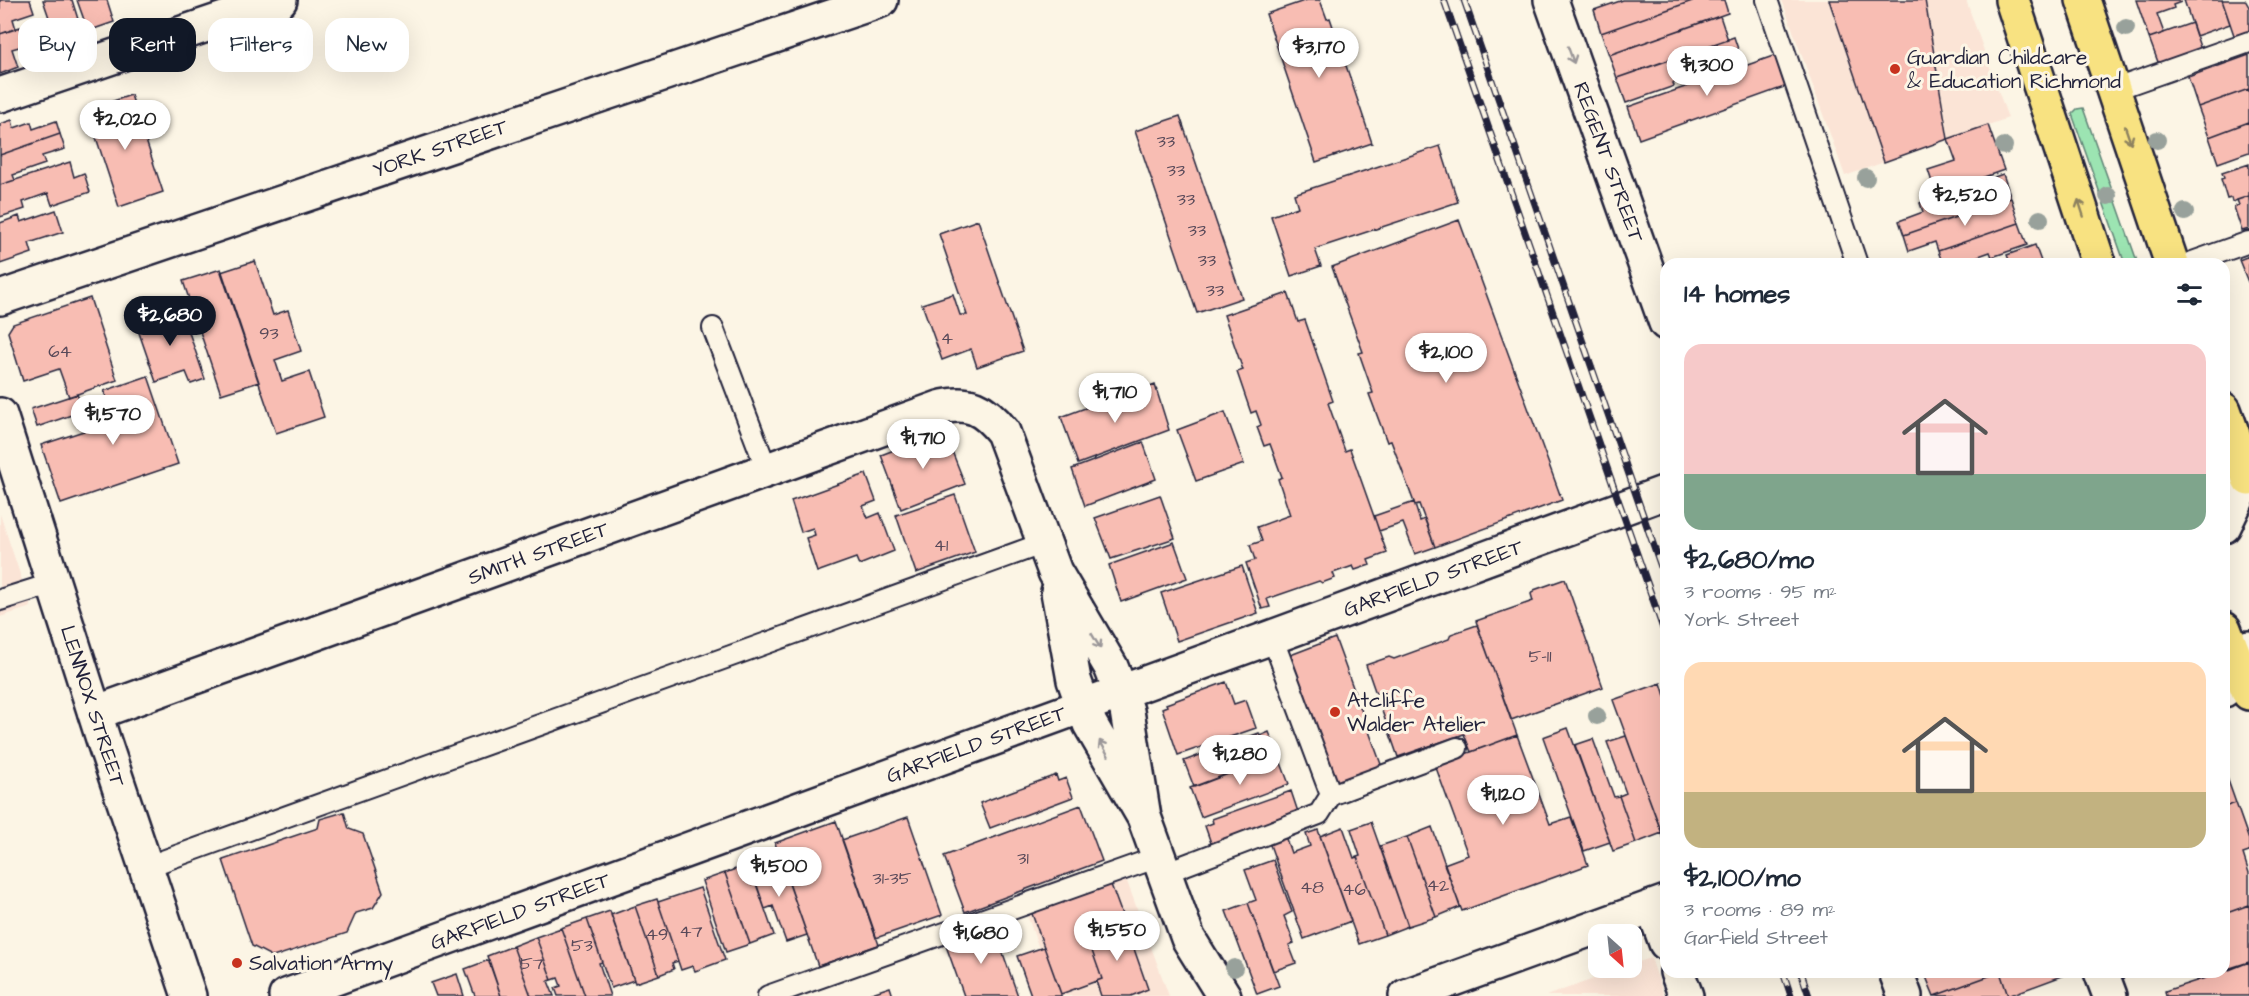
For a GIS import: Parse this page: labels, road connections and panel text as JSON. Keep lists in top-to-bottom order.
{
  "streets": {
    "street": [
      "YORK STREET",
      "REGENT STREET",
      "SMITH STREET",
      "GARFIELD STREET",
      "LENNOX STREET"
    ]
  },
  "crossings": [
    ["SMITH STREET", "LENNOX STREET"]
  ],
  "one_way": ["REGENT STREET"],
  "places": ["Guardian Childcare & Education Richmond", "Atcliffe Walder Atelier", "Salvation Army"],
  "house_numbers": [
    "33",
    "33",
    "33",
    "33",
    "33",
    "33",
    "93",
    "4",
    "64",
    "41",
    "5-11",
    "31",
    "31-35",
    "42",
    "48",
    "46",
    "47",
    "49",
    "53",
    "57"
  ],
  "north": "bottom right",
  "page": {
    "chip": [
      "Buy",
      "Rent",
      "Filters",
      "New"
    ],
    "price": [
      "$3,170",
      "$1,300",
      "$2,020",
      "$2,520",
      "$2,680",
      "$2,100",
      "$1,710",
      "$1,570",
      "$1,710",
      "$1,280",
      "$1,120",
      "$1,500",
      "$1,550",
      "$1,680"
    ],
    "heading": "14 homes",
    "list": [
      {
        "name": "$2,680/mo",
        "note": "3 rooms · 95 m² · York Street"
      },
      {
        "name": "$2,100/mo",
        "note": "3 rooms · 89 m² · Garfield Street"
      }
    ]
  }
}
